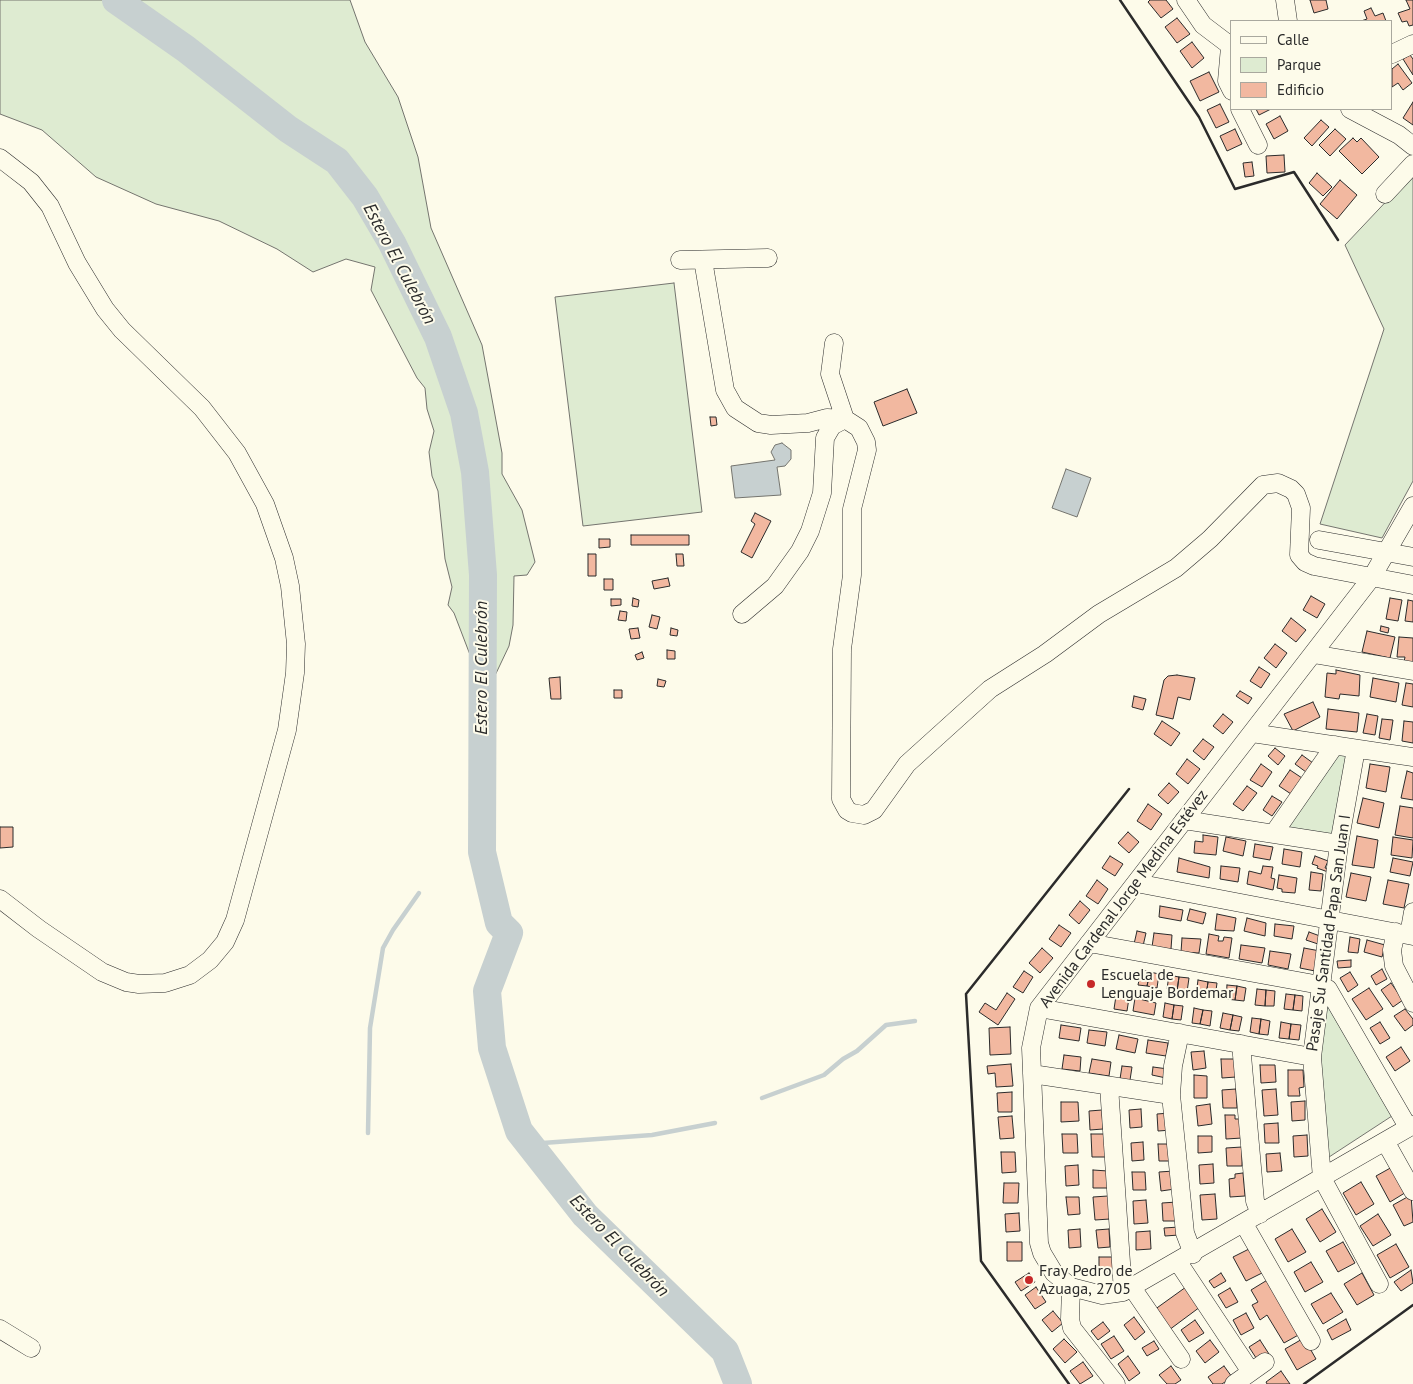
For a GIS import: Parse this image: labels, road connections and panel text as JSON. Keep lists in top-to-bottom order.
{
  "streets": {
    "street": ["Avenida Cardenal Jorge Medina Estévez", "Pasaje Su Santidad Papa San Juan I"]
  },
  "crossings": [
    ["Avenida Cardenal Jorge Medina Estévez", "Pasaje Su Santidad Papa San Juan I"]
  ],
  "water": ["Estero El Culebrón"],
  "places": ["Escuela de Lenguaje Bordemar", "Fray Pedro de Azuaga, 2705"],
  "legend": ["Calle", "Parque", "Edificio"]
}
